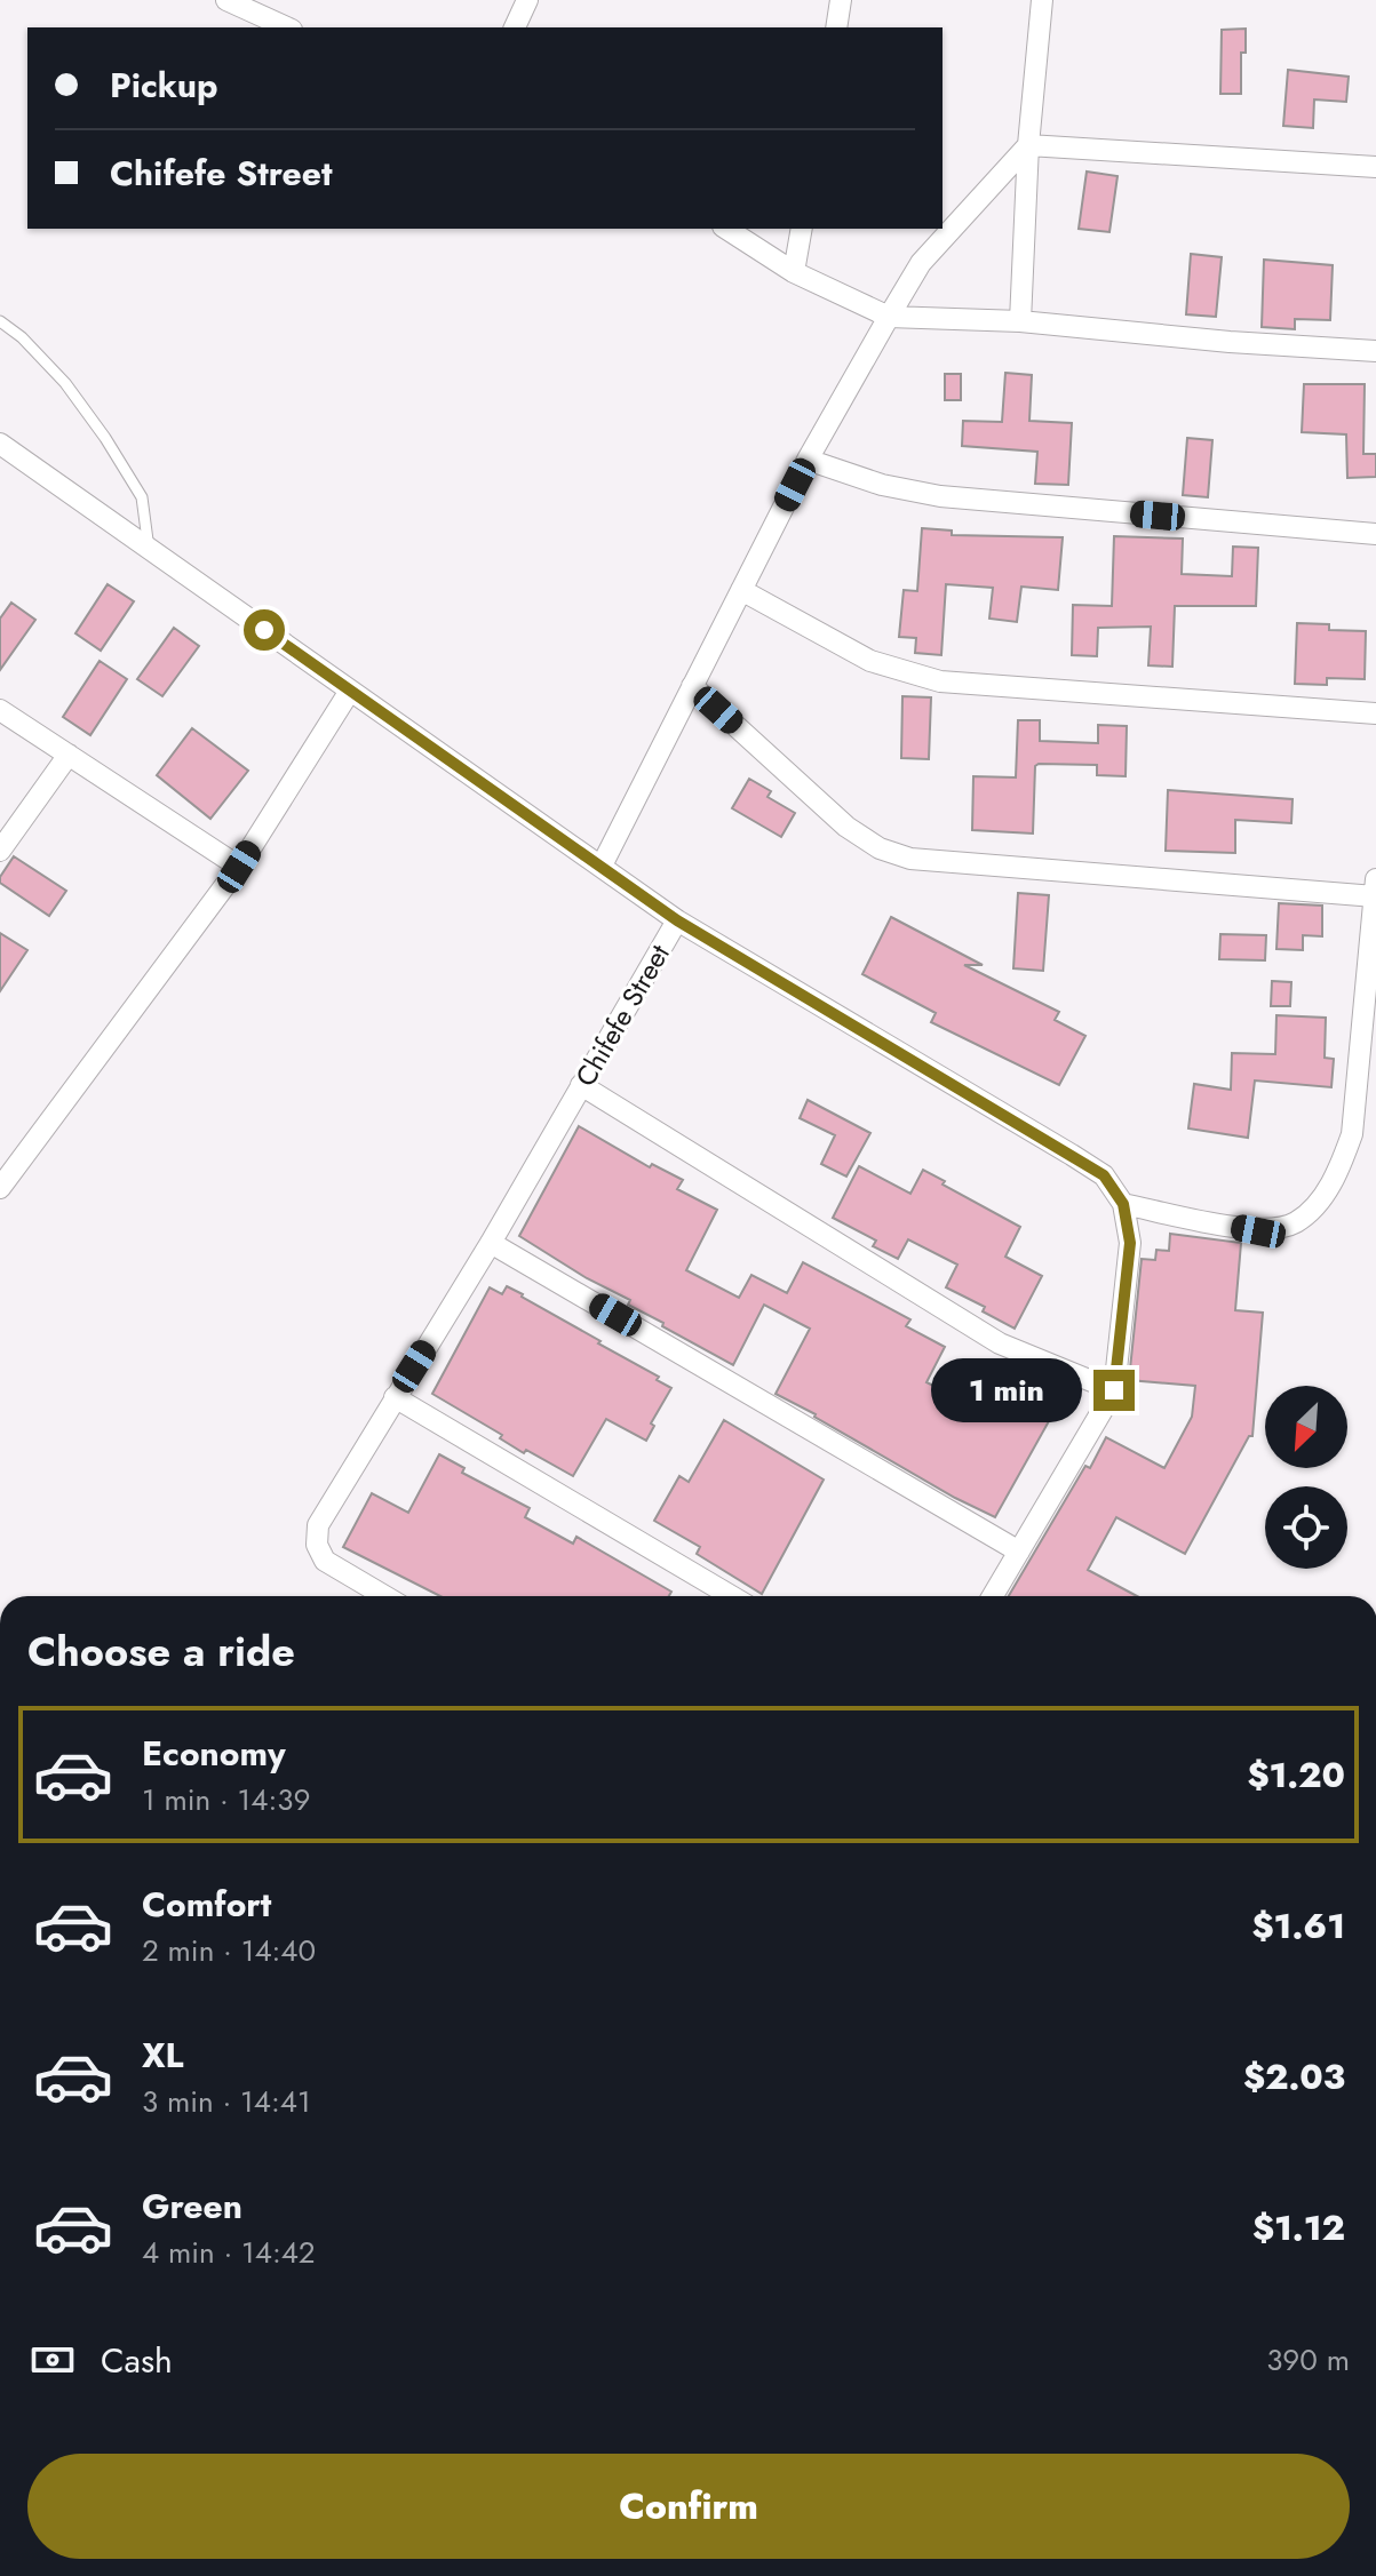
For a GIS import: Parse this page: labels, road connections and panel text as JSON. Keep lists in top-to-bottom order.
{
  "streets": {
    "street": ["Chifefe Street"]
  },
  "north": "bottom left",
  "page": {
    "banner": ["Pickup", "Chifefe Street"],
    "bubble": "1 min",
    "heading": "Choose a ride",
    "list": [
      {
        "name": "Economy",
        "note": "1 min · 14:39",
        "value": "$1.20"
      },
      {
        "name": "Comfort",
        "note": "2 min · 14:40",
        "value": "$1.61"
      },
      {
        "name": "XL",
        "note": "3 min · 14:41",
        "value": "$2.03"
      },
      {
        "name": "Green",
        "note": "4 min · 14:42",
        "value": "$1.12"
      }
    ],
    "pay": ["Cash", "390 m"],
    "buttons": "Confirm"
  }
}
